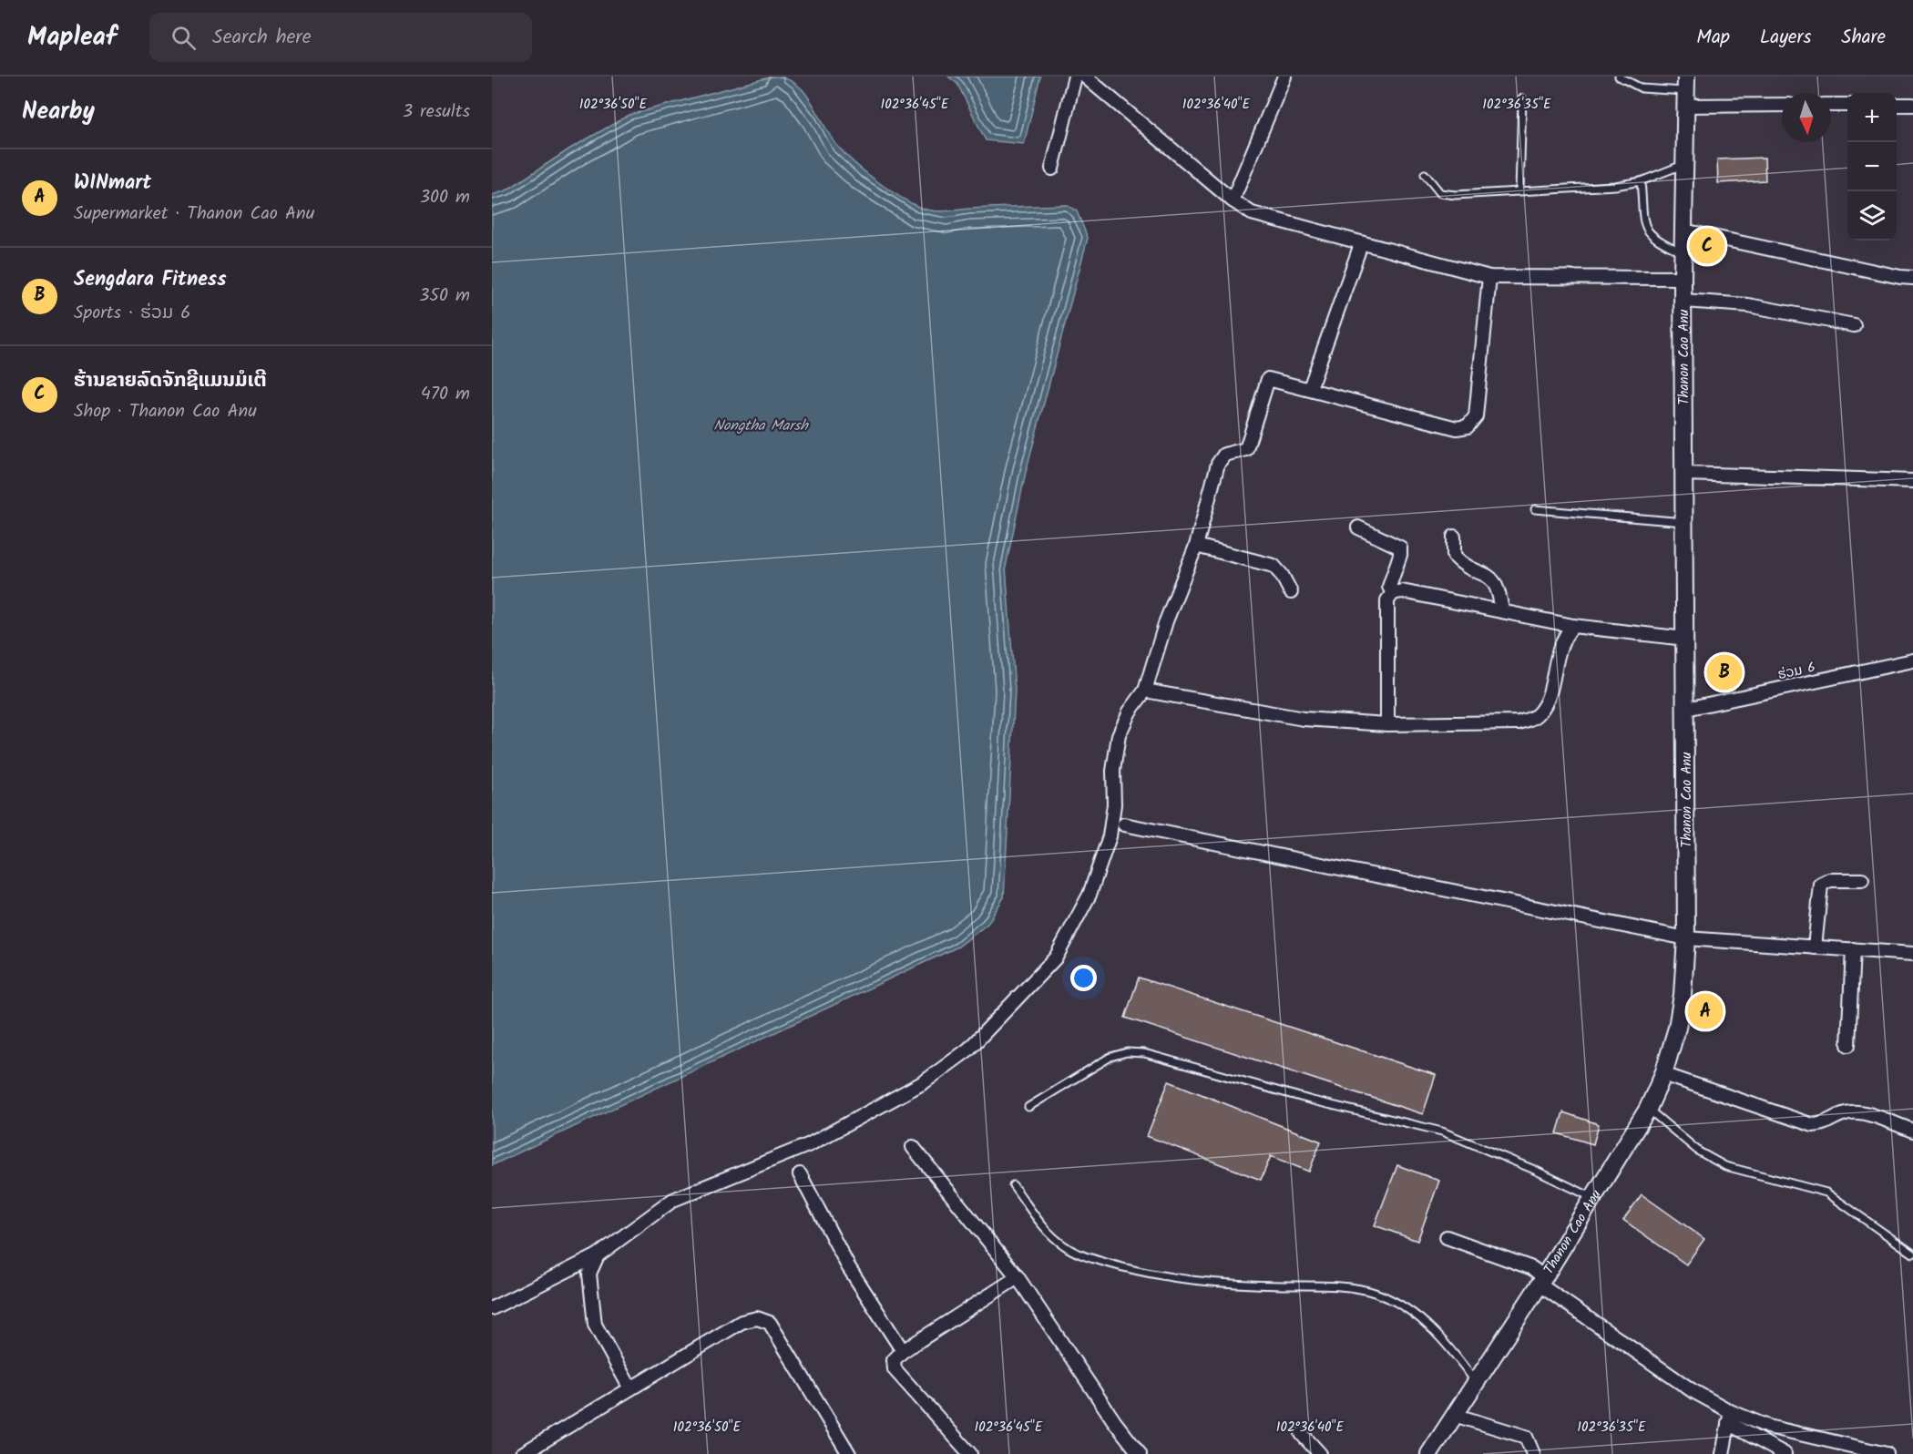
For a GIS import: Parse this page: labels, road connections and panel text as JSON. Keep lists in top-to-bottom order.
{
  "streets": {
    "street": ["Thanon Cao Anu", "ຮ່ວມ 6"]
  },
  "crossings": [
    ["Thanon Cao Anu", "ຮ່ວມ 6"]
  ],
  "water": ["Nongtha Marsh"],
  "north": "bottom",
  "page": {
    "header": "Mapleaf",
    "search": "Search here",
    "nav": ["Map", "Layers", "Share"],
    "heading": ["Nearby", "3 results"],
    "map_buttons": ["+", "−"],
    "list": [
      {
        "mark": "A",
        "name": "WINmart",
        "note": "Supermarket · Thanon Cao Anu",
        "value": "300 m"
      },
      {
        "mark": "B",
        "name": "Sengdara Fitness",
        "note": "Sports · ຮ່ວມ 6",
        "value": "350 m"
      },
      {
        "mark": "C",
        "name": "ຮ້ານຂາຍລົດຈັກຊີແມນມໍເຕີ",
        "note": "Shop · Thanon Cao Anu",
        "value": "470 m"
      }
    ],
    "pins": ["C", "B", "A"]
  },
  "coordinates": [
    "102°36'50\"E",
    "102°36'45\"E",
    "102°36'40\"E",
    "102°36'35\"E"
  ]
}
